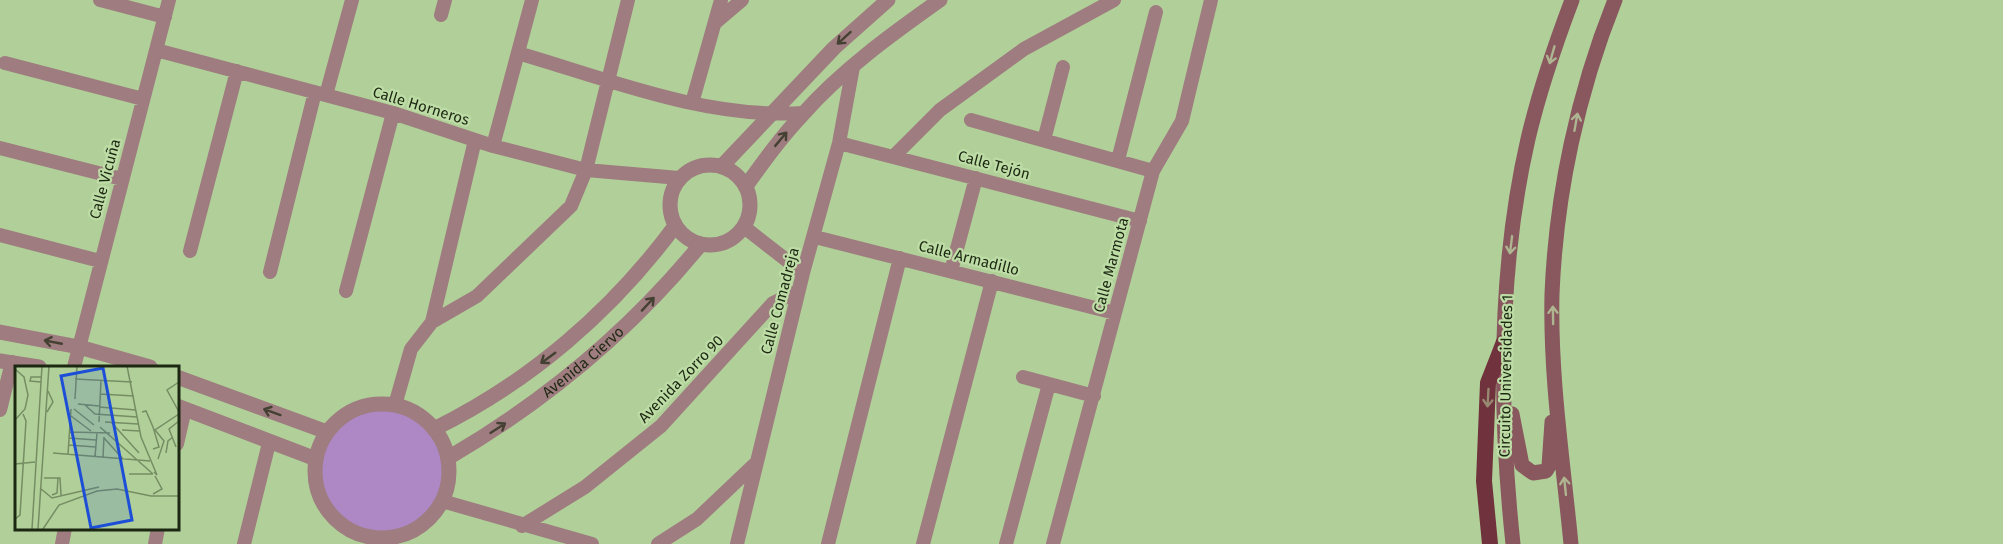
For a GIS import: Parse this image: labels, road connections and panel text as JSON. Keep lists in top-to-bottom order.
{
  "streets": {
    "main road": ["Circuito Universidades 1"],
    "street": [
      "Calle Horneros",
      "Calle Tejón",
      "Calle Vicuña",
      "Calle Armadillo",
      "Calle Marmota",
      "Calle Comadreja",
      "Avenida Ciervo",
      "Avenida Zorro 90"
    ]
  },
  "crossings": [
    ["Calle Horneros", "Calle Vicuña"],
    ["Calle Horneros", "Avenida Ciervo"],
    ["Calle Tejón", "Calle Marmota"],
    ["Calle Tejón", "Calle Comadreja"],
    ["Calle Armadillo", "Calle Marmota"],
    ["Calle Armadillo", "Calle Comadreja"],
    ["Calle Comadreja", "Avenida Zorro 90"]
  ]
}
